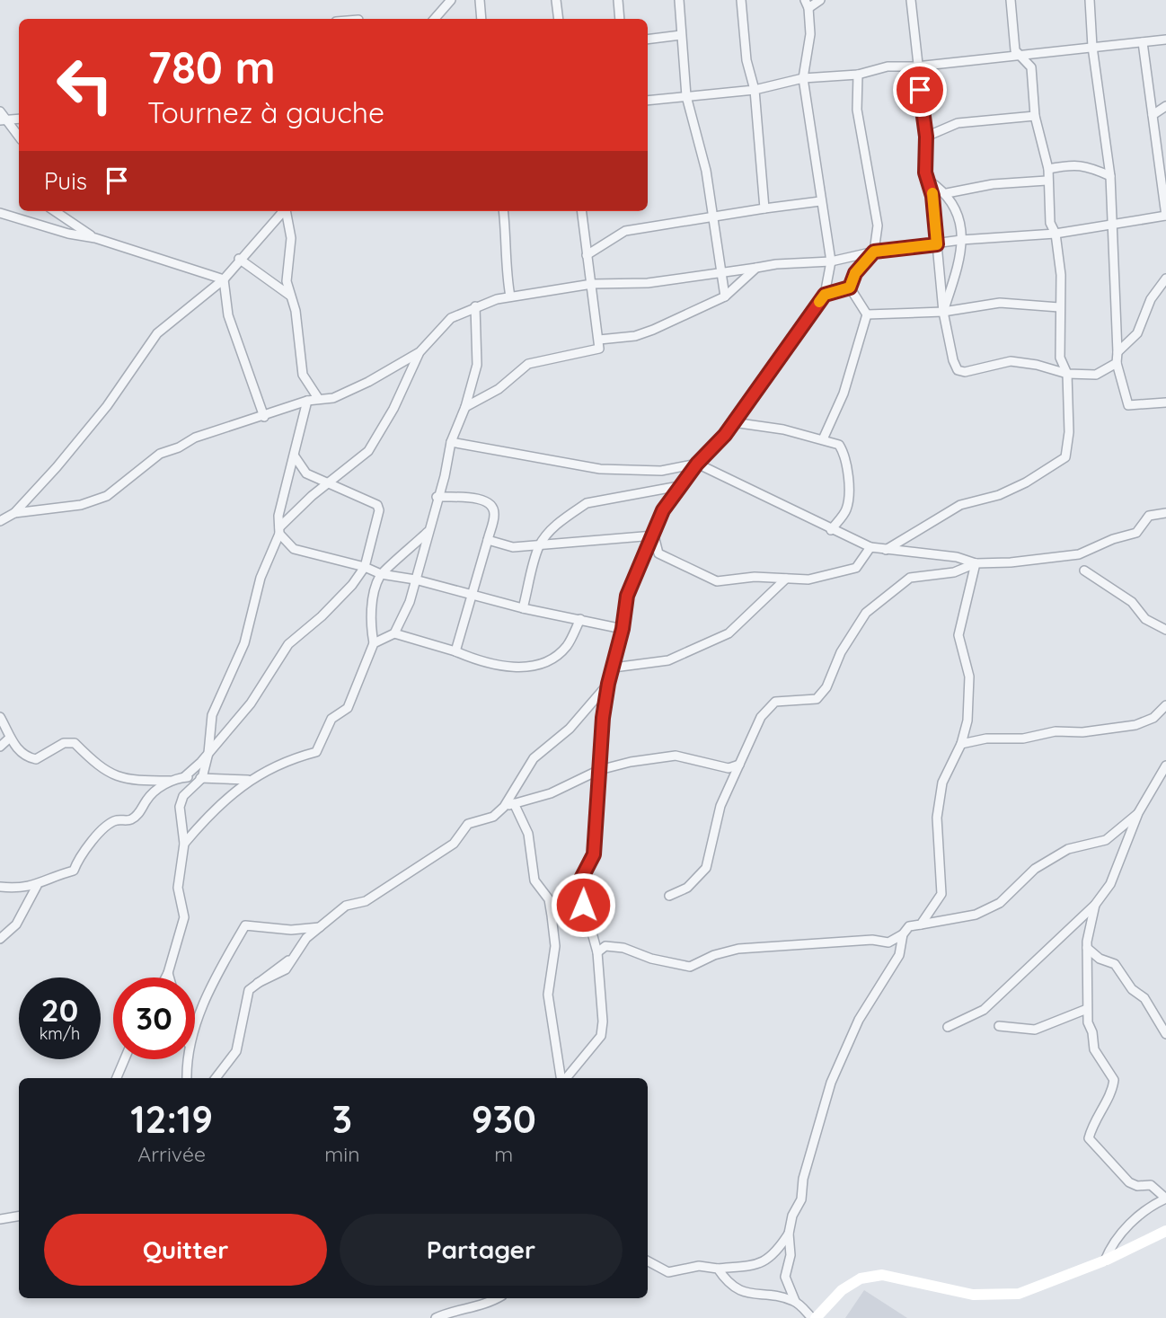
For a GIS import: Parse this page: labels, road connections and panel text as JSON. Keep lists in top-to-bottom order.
{
  "page": {
    "turn": ["780 m", "Tournez à gauche"],
    "then": "Puis",
    "speed": "20 km/h",
    "limit": "30",
    "eta": [
      "12:19",
      "Arrivée",
      "3",
      "min",
      "930",
      "m"
    ],
    "buttons": ["Quitter", "Partager"]
  }
}
